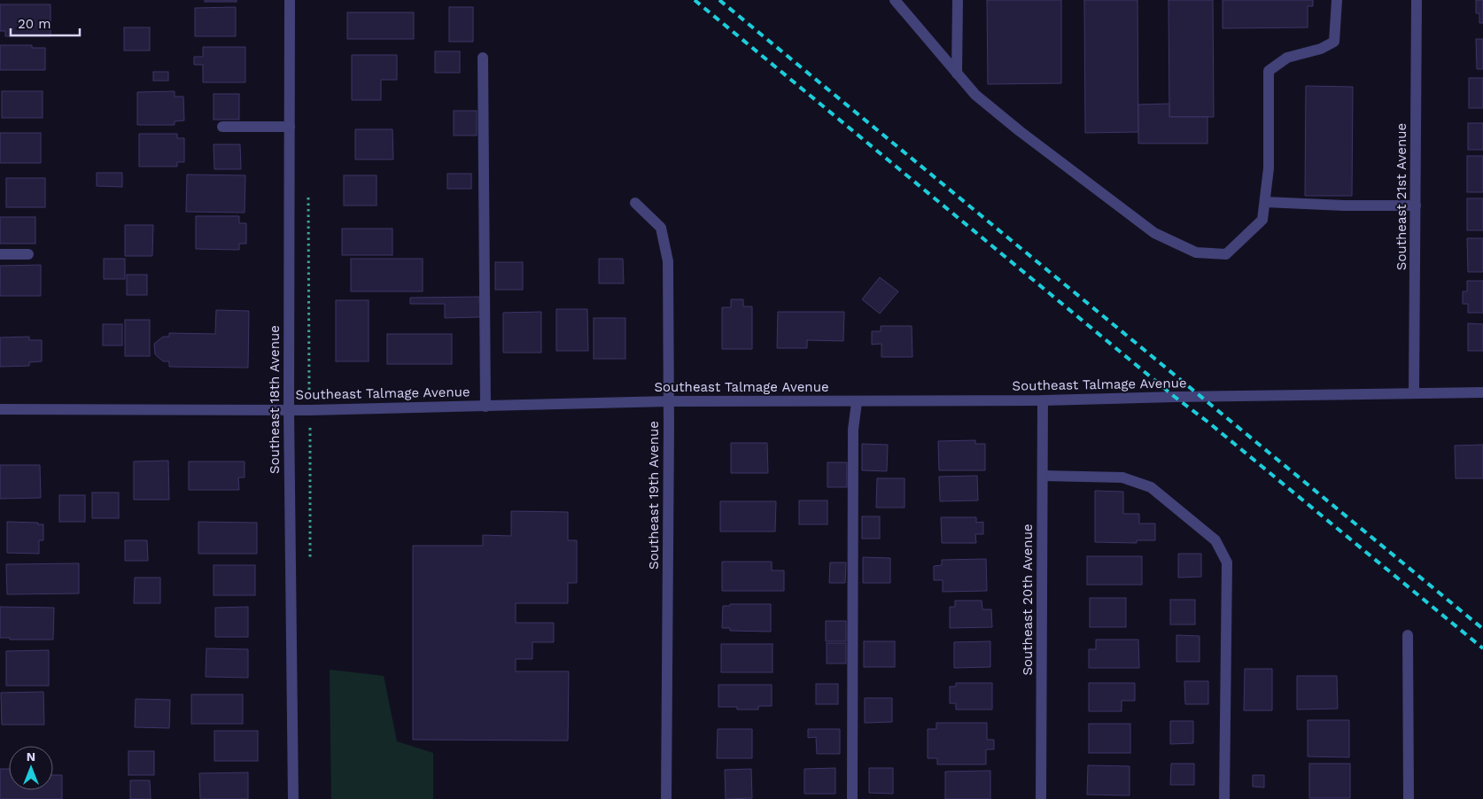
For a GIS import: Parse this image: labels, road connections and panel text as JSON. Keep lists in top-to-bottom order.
{
  "streets": {
    "street": [
      "Southeast 21st Avenue",
      "Southeast Talmage Avenue",
      "Southeast 18th Avenue",
      "Southeast 19th Avenue",
      "Southeast 20th Avenue"
    ]
  },
  "crossings": [
    ["Southeast 21st Avenue", "Southeast Talmage Avenue"],
    ["Southeast Talmage Avenue", "Southeast 18th Avenue"],
    ["Southeast Talmage Avenue", "Southeast 19th Avenue"],
    ["Southeast Talmage Avenue", "Southeast 20th Avenue"]
  ],
  "scale_bar": "20 m",
  "north": "top"
}
